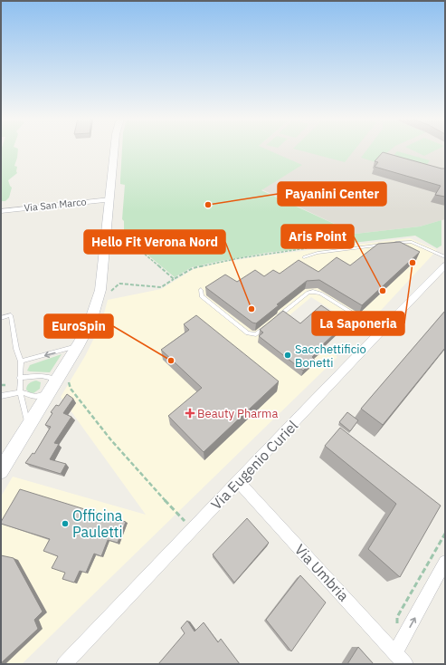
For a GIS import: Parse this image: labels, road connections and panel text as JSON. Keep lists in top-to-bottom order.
{
  "streets": {
    "street": ["Via San Marco", "Via Eugenio Curiel", "Via Umbria"]
  },
  "crossings": [
    ["Via Eugenio Curiel", "Via Umbria"]
  ],
  "places": {
    "other": [
      "Payanini Center",
      "La Saponeria",
      "Aris Point",
      "Hello Fit Verona Nord",
      "Sacchettificio Bonetti",
      "EuroSpin",
      "Officina Pauletti"
    ],
    "health": ["Beauty Pharma"]
  }
}
